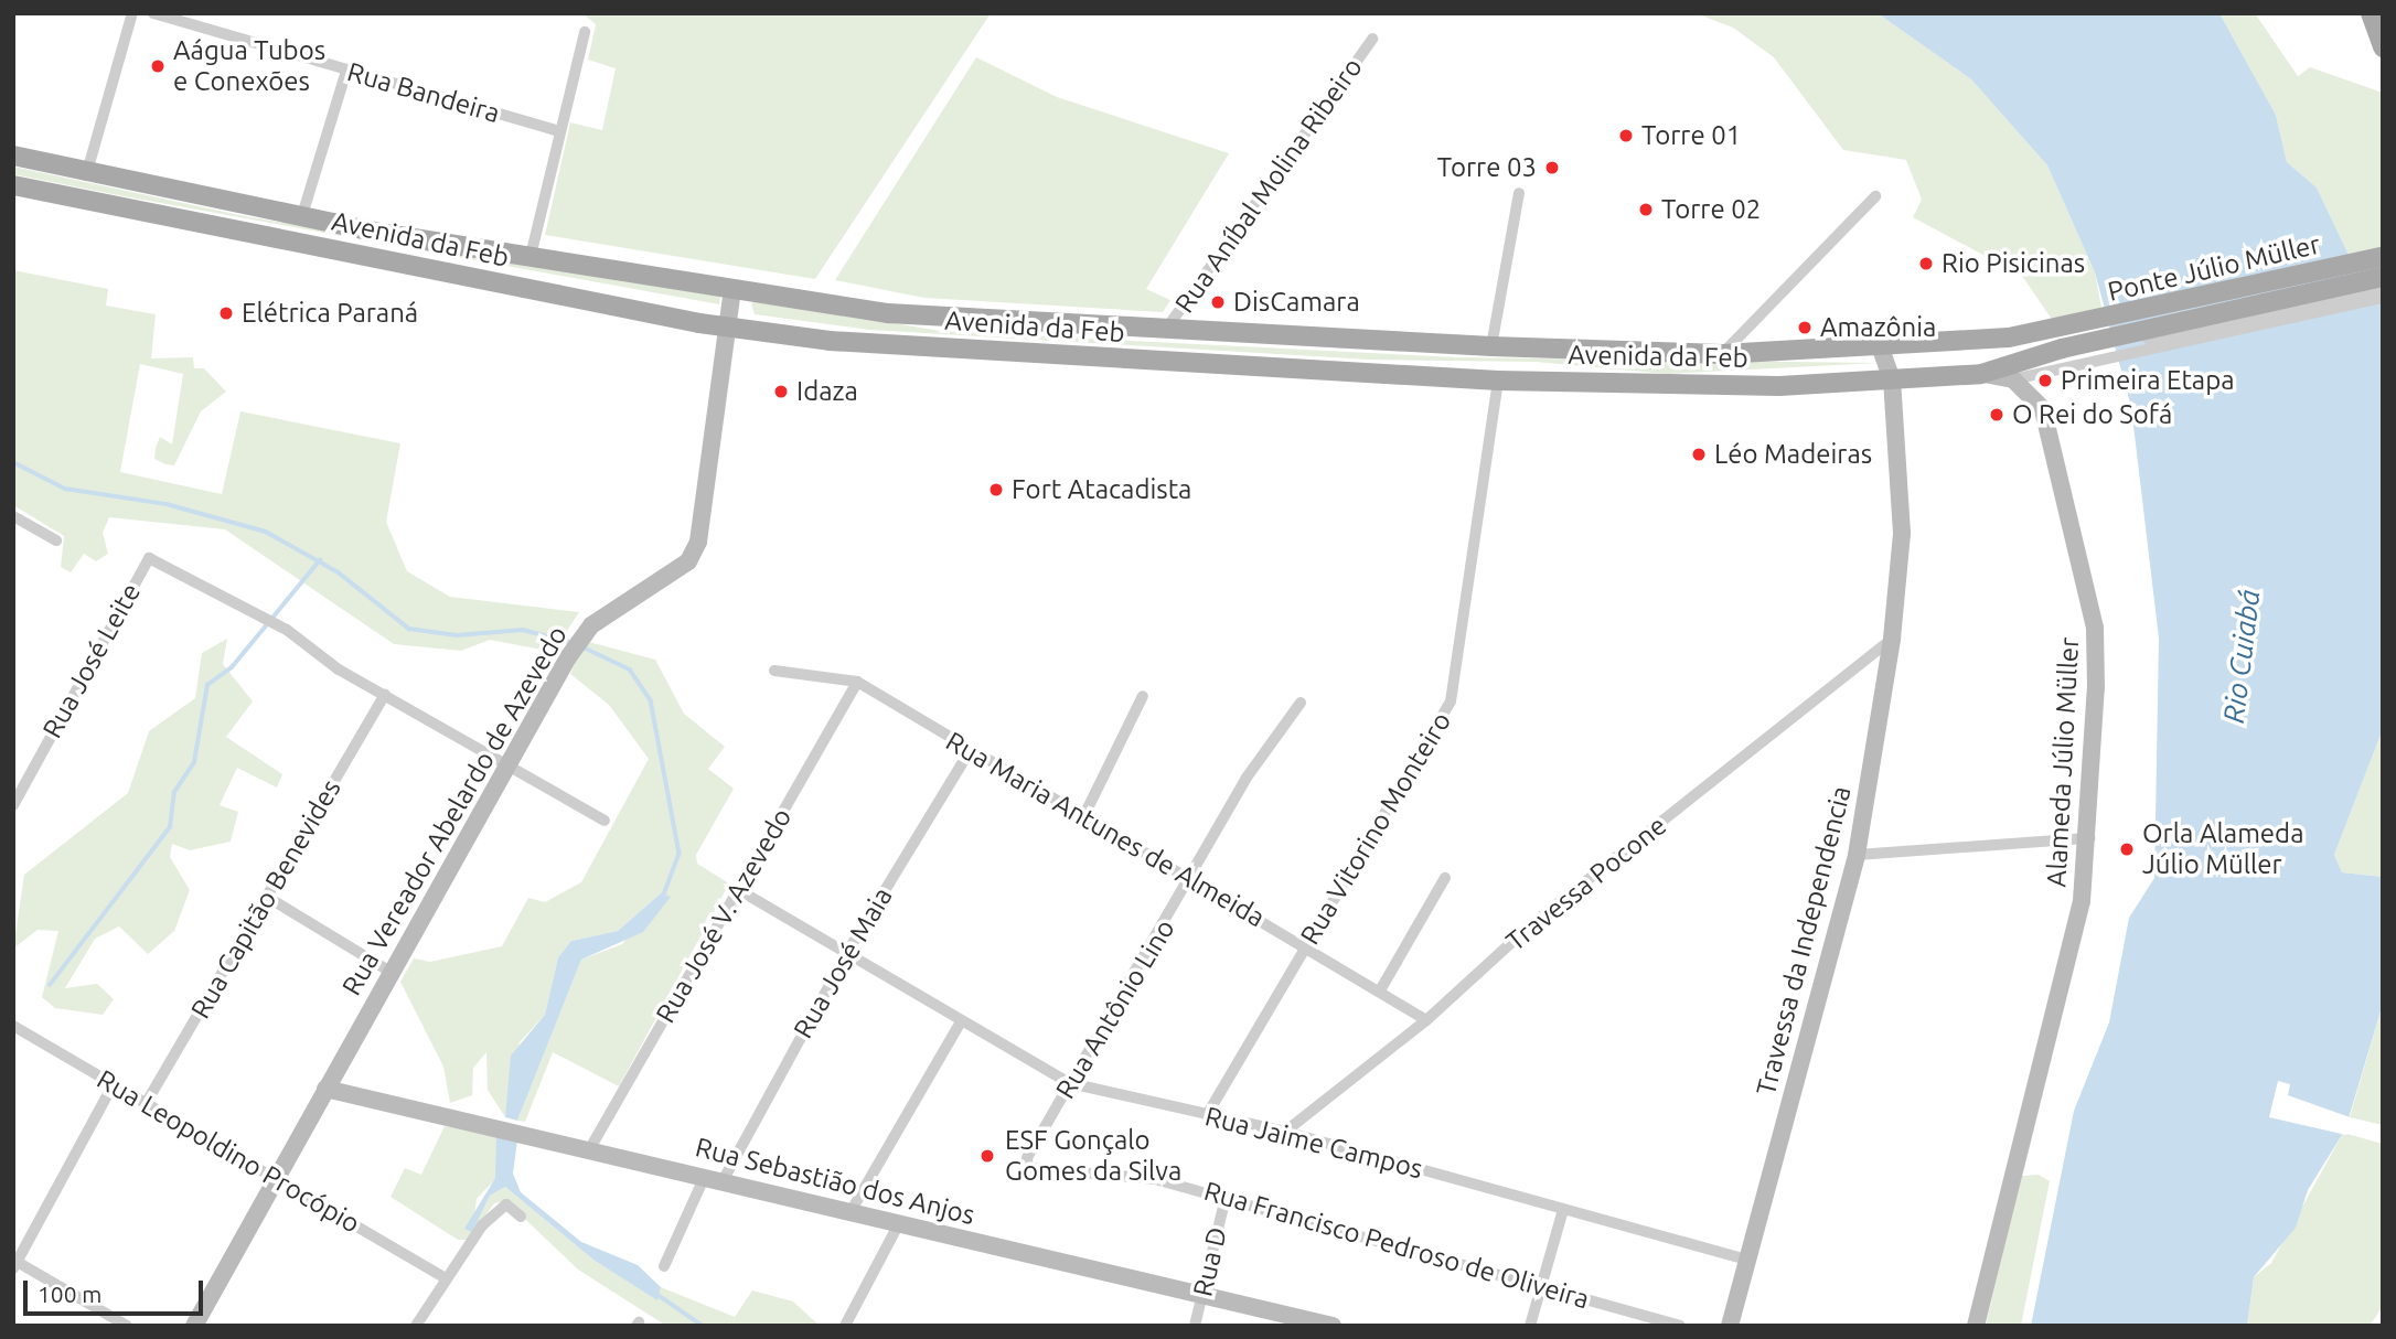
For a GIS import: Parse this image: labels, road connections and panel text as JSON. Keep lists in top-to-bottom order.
{
  "streets": {
    "main road": ["Avenida da Feb", "Ponte Júlio Müller"],
    "street": [
      "Rua Bandeira",
      "Rua Aníbal Molina Ribeiro",
      "Rua José Leite",
      "Alameda Júlio Müller",
      "Rua Vereador Abelardo de Azevedo",
      "Rua Vitorino Monteiro",
      "Rua Maria Antunes de Almeida",
      "Travessa Pocone",
      "Rua Capitão Benevides",
      "Rua José V. Azevedo",
      "Travessa da Independencia",
      "Rua José Maia",
      "Rua Antônio Lino",
      "Rua Jaime Campos",
      "Rua Leopoldino Procópio",
      "Rua Sebastião dos Anjos",
      "Rua Francisco Pedroso de Oliveira",
      "Rua D"
    ]
  },
  "crossings": [
    ["Rua Aníbal Molina Ribeiro", "Avenida da Feb"],
    ["Avenida da Feb", "Ponte Júlio Müller"],
    ["Avenida da Feb", "Rua Vereador Abelardo de Azevedo"],
    ["Avenida da Feb", "Rua Vitorino Monteiro"],
    ["Avenida da Feb", "Travessa da Independencia"],
    ["Rua José Leite", "Rua Capitão Benevides"],
    ["Rua Vereador Abelardo de Azevedo", "Rua Leopoldino Procópio"],
    ["Rua Vereador Abelardo de Azevedo", "Rua Sebastião dos Anjos"],
    ["Rua Vitorino Monteiro", "Rua Maria Antunes de Almeida"],
    ["Rua Vitorino Monteiro", "Rua Jaime Campos"],
    ["Rua Maria Antunes de Almeida", "Travessa Pocone"],
    ["Rua Maria Antunes de Almeida", "Rua José V. Azevedo"],
    ["Rua Maria Antunes de Almeida", "Rua José Maia"],
    ["Rua Maria Antunes de Almeida", "Rua Antônio Lino"],
    ["Travessa Pocone", "Travessa da Independencia"],
    ["Travessa Pocone", "Rua Jaime Campos"],
    ["Rua Capitão Benevides", "Rua Leopoldino Procópio"],
    ["Rua José V. Azevedo", "Rua Jaime Campos"],
    ["Rua José V. Azevedo", "Rua Sebastião dos Anjos"],
    ["Travessa da Independencia", "Rua Jaime Campos"],
    ["Rua José Maia", "Rua Jaime Campos"],
    ["Rua José Maia", "Rua Sebastião dos Anjos"],
    ["Rua Antônio Lino", "Rua Jaime Campos"],
    ["Rua Antônio Lino", "Rua Francisco Pedroso de Oliveira"],
    ["Rua Sebastião dos Anjos", "Rua D"],
    ["Rua Francisco Pedroso de Oliveira", "Rua D"]
  ],
  "water": ["Rio Cuiabá"],
  "places": [
    "Aágua Tubos e Conexões",
    "Torre 01",
    "Torre 03",
    "Torre 02",
    "Rio Pisicinas",
    "DisCamara",
    "Elétrica Paraná",
    "Amazônia",
    "Primeira Etapa",
    "Idaza",
    "O Rei do Sofá",
    "Léo Madeiras",
    "Fort Atacadista",
    "Orla Alameda Júlio Müller",
    "ESF Gonçalo Gomes da Silva"
  ],
  "scale_bar": "100 m"
}
